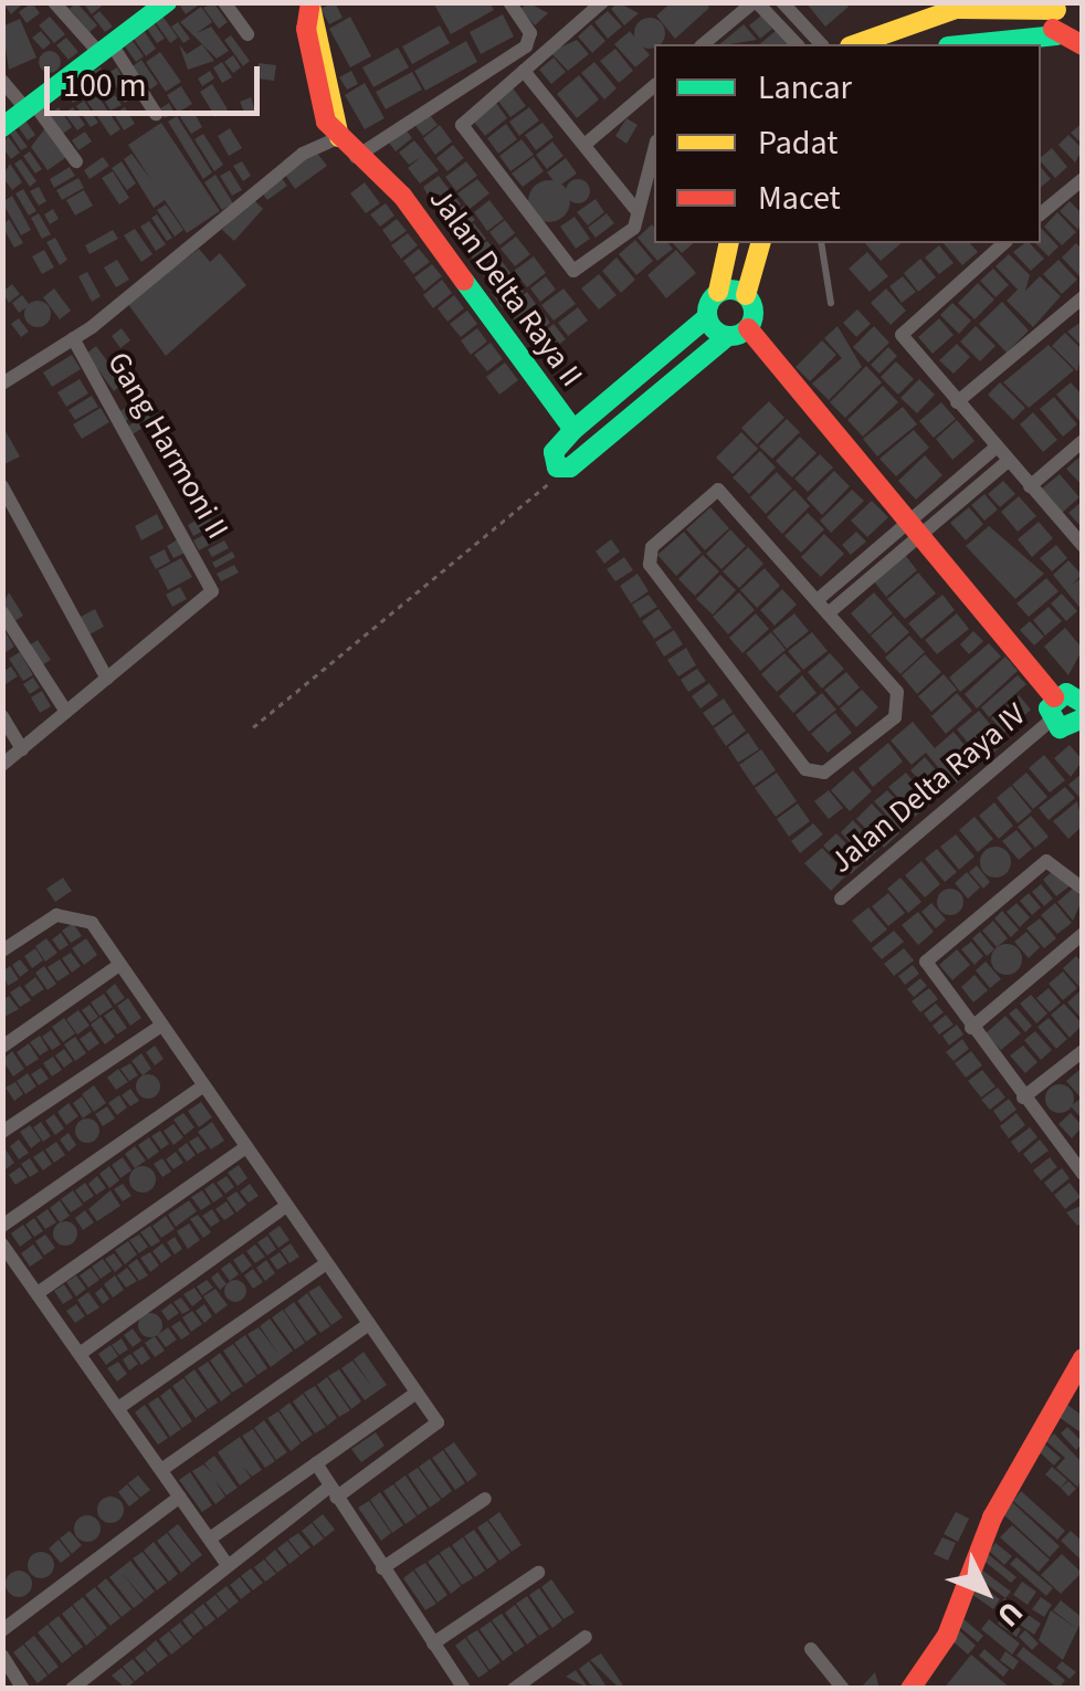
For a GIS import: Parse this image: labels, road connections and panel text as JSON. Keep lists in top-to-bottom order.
{
  "streets": {
    "street": ["Jalan Delta Raya II", "Gang Harmoni II", "Jalan Delta Raya IV"]
  },
  "legend": ["Lancar", "Padat", "Macet"],
  "scale_bar": "100 m",
  "north": "bottom right"
}
